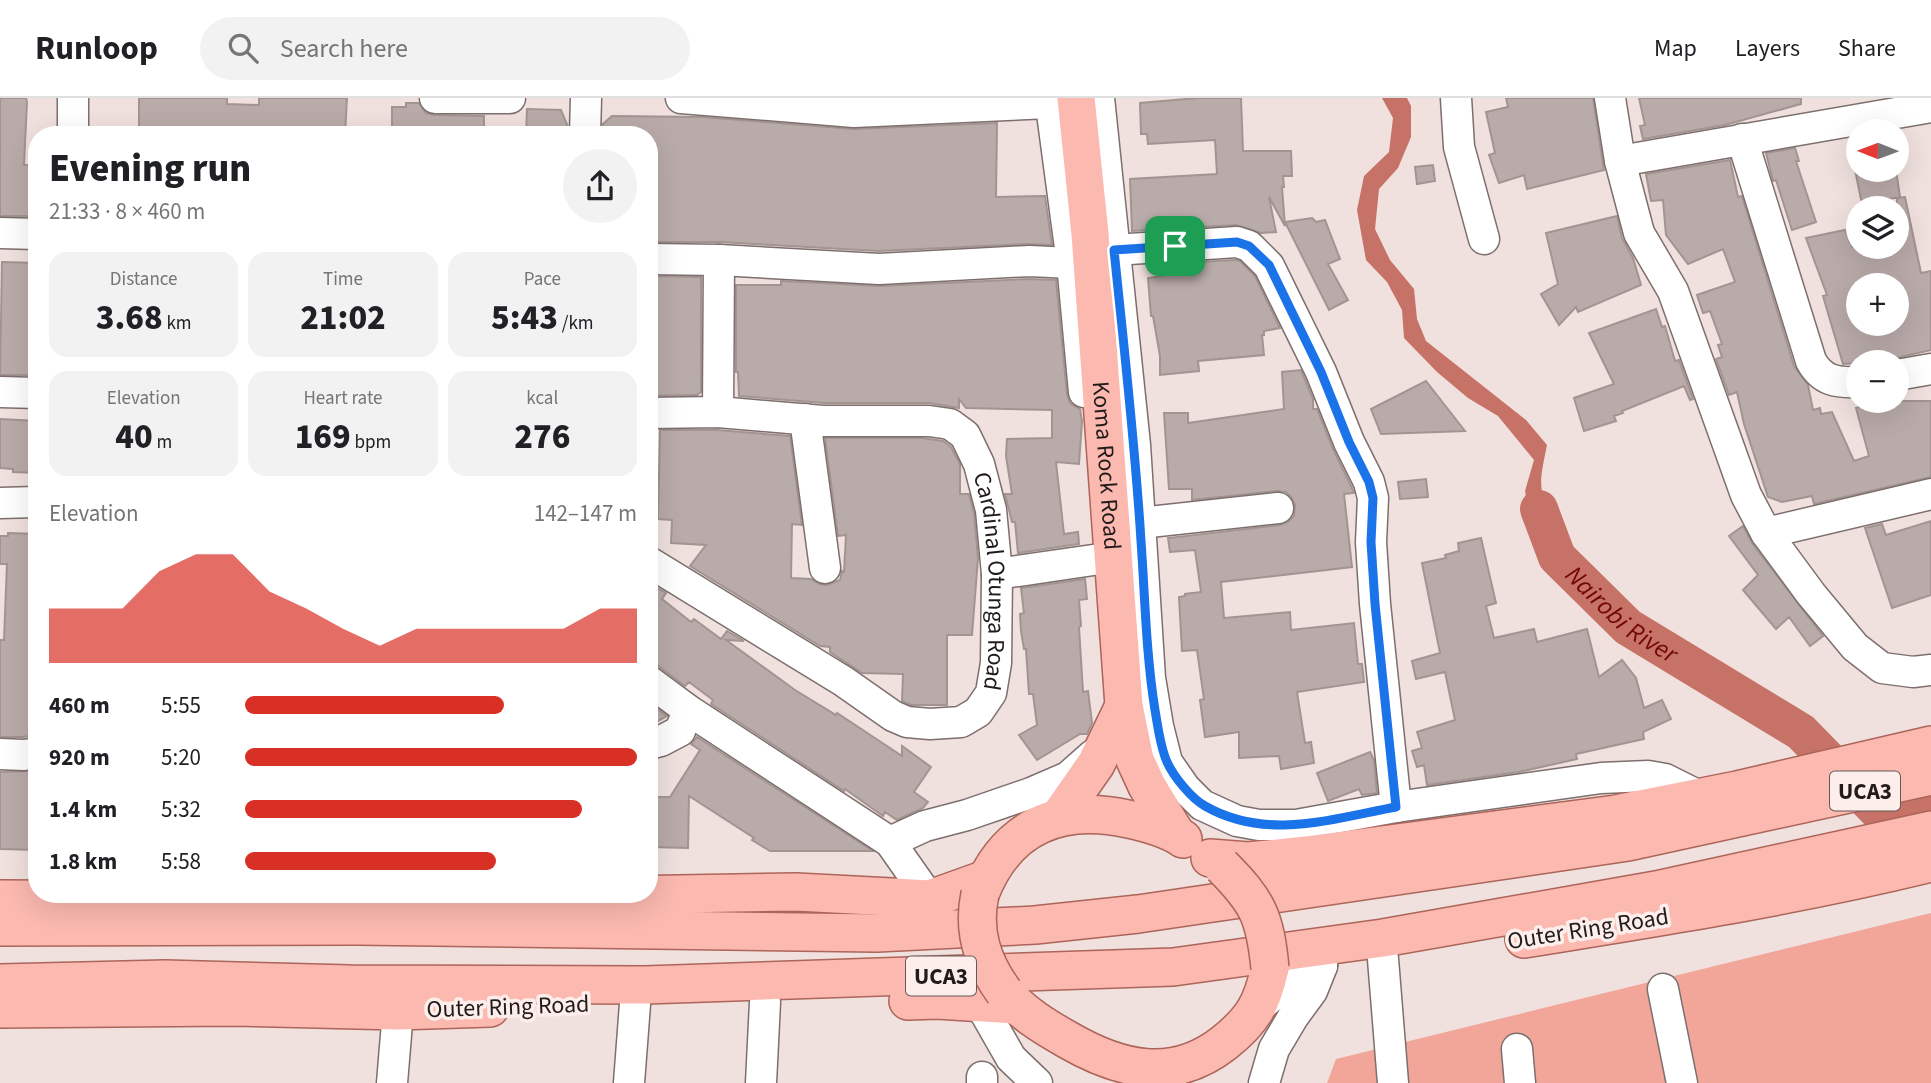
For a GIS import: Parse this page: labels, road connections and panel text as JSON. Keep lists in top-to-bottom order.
{
  "streets": {
    "main road": ["Koma Rock Road", "UCA3", "Outer Ring Road"],
    "street": ["Cardinal Otunga Road"]
  },
  "crossings": [
    ["Koma Rock Road", "Outer Ring Road"],
    ["UCA3", "Outer Ring Road"]
  ],
  "water": ["Nairobi River"],
  "north": "left",
  "page": {
    "header": "Runloop",
    "search": "Search here",
    "nav": ["Map", "Layers", "Share"],
    "map_buttons": ["+", "−"],
    "heading": ["Evening run", "21:33 · 8 × 460 m"],
    "stats": [
      ["Distance", "3.68 km"],
      ["Time", "21:02"],
      ["Pace", "5:43 /km"],
      ["Elevation", "40 m"],
      ["Heart rate", "169 bpm"],
      ["kcal", "276"]
    ],
    "chart": ["Elevation", "142–147 m"],
    "list": [
      {
        "name": "460 m",
        "note": "5:55"
      },
      {
        "name": "920 m",
        "note": "5:20"
      },
      {
        "name": "1.4 km",
        "note": "5:32"
      },
      {
        "name": "1.8 km",
        "note": "5:58"
      }
    ]
  }
}
